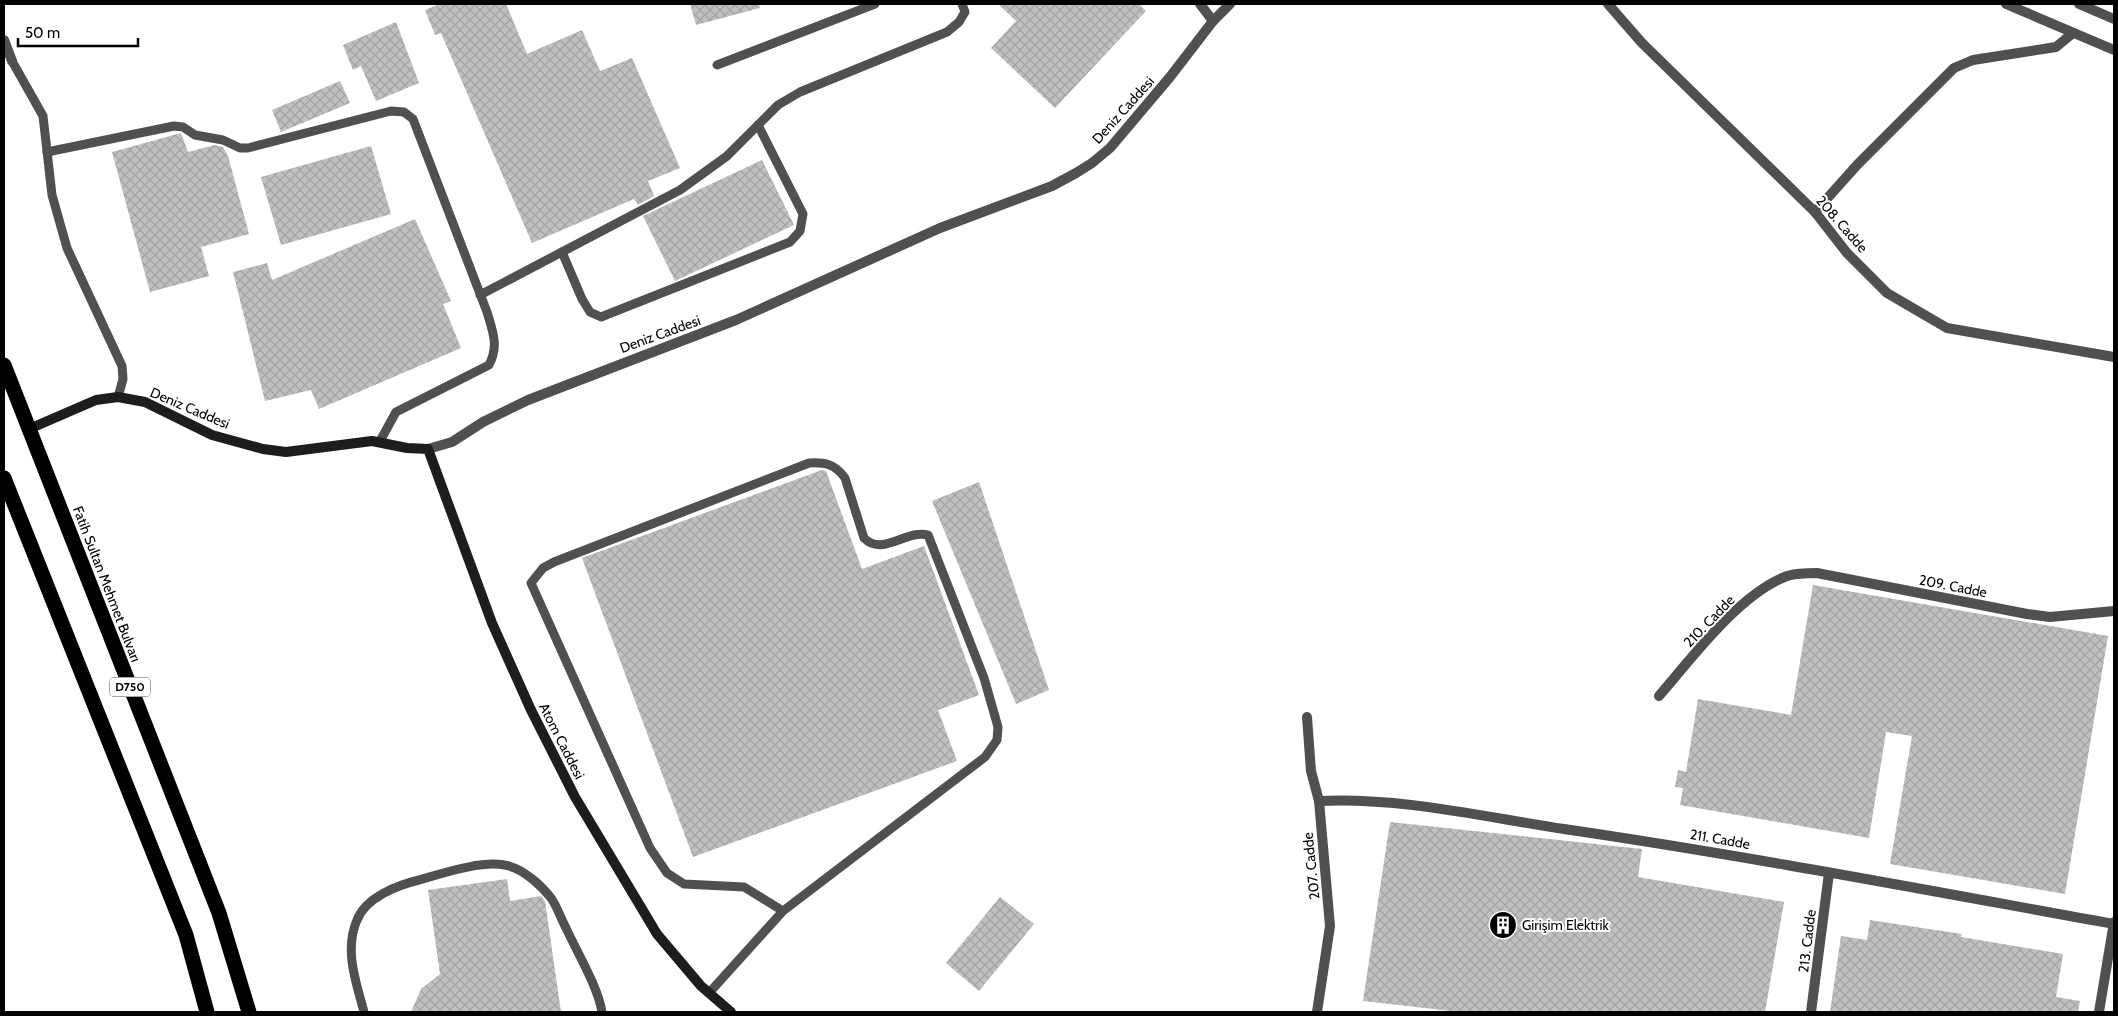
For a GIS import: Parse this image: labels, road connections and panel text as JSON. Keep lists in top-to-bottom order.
{
  "streets": {
    "highway": ["Fatih Sultan Mehmet Bulvarı", "D750"],
    "street": [
      "Deniz Caddesi",
      "208. Cadde",
      "209. Cadde",
      "210. Cadde",
      "Atom Caddesi",
      "211. Cadde",
      "207. Cadde",
      "213. Cadde"
    ]
  },
  "crossings": [
    ["Deniz Caddesi", "Fatih Sultan Mehmet Bulvarı"],
    ["Deniz Caddesi", "Atom Caddesi"],
    ["209. Cadde", "210. Cadde"],
    ["211. Cadde", "207. Cadde"],
    ["211. Cadde", "213. Cadde"]
  ],
  "places": {
    "building": ["Girişim Elektrik"]
  },
  "scale_bar": "50 m"
}
